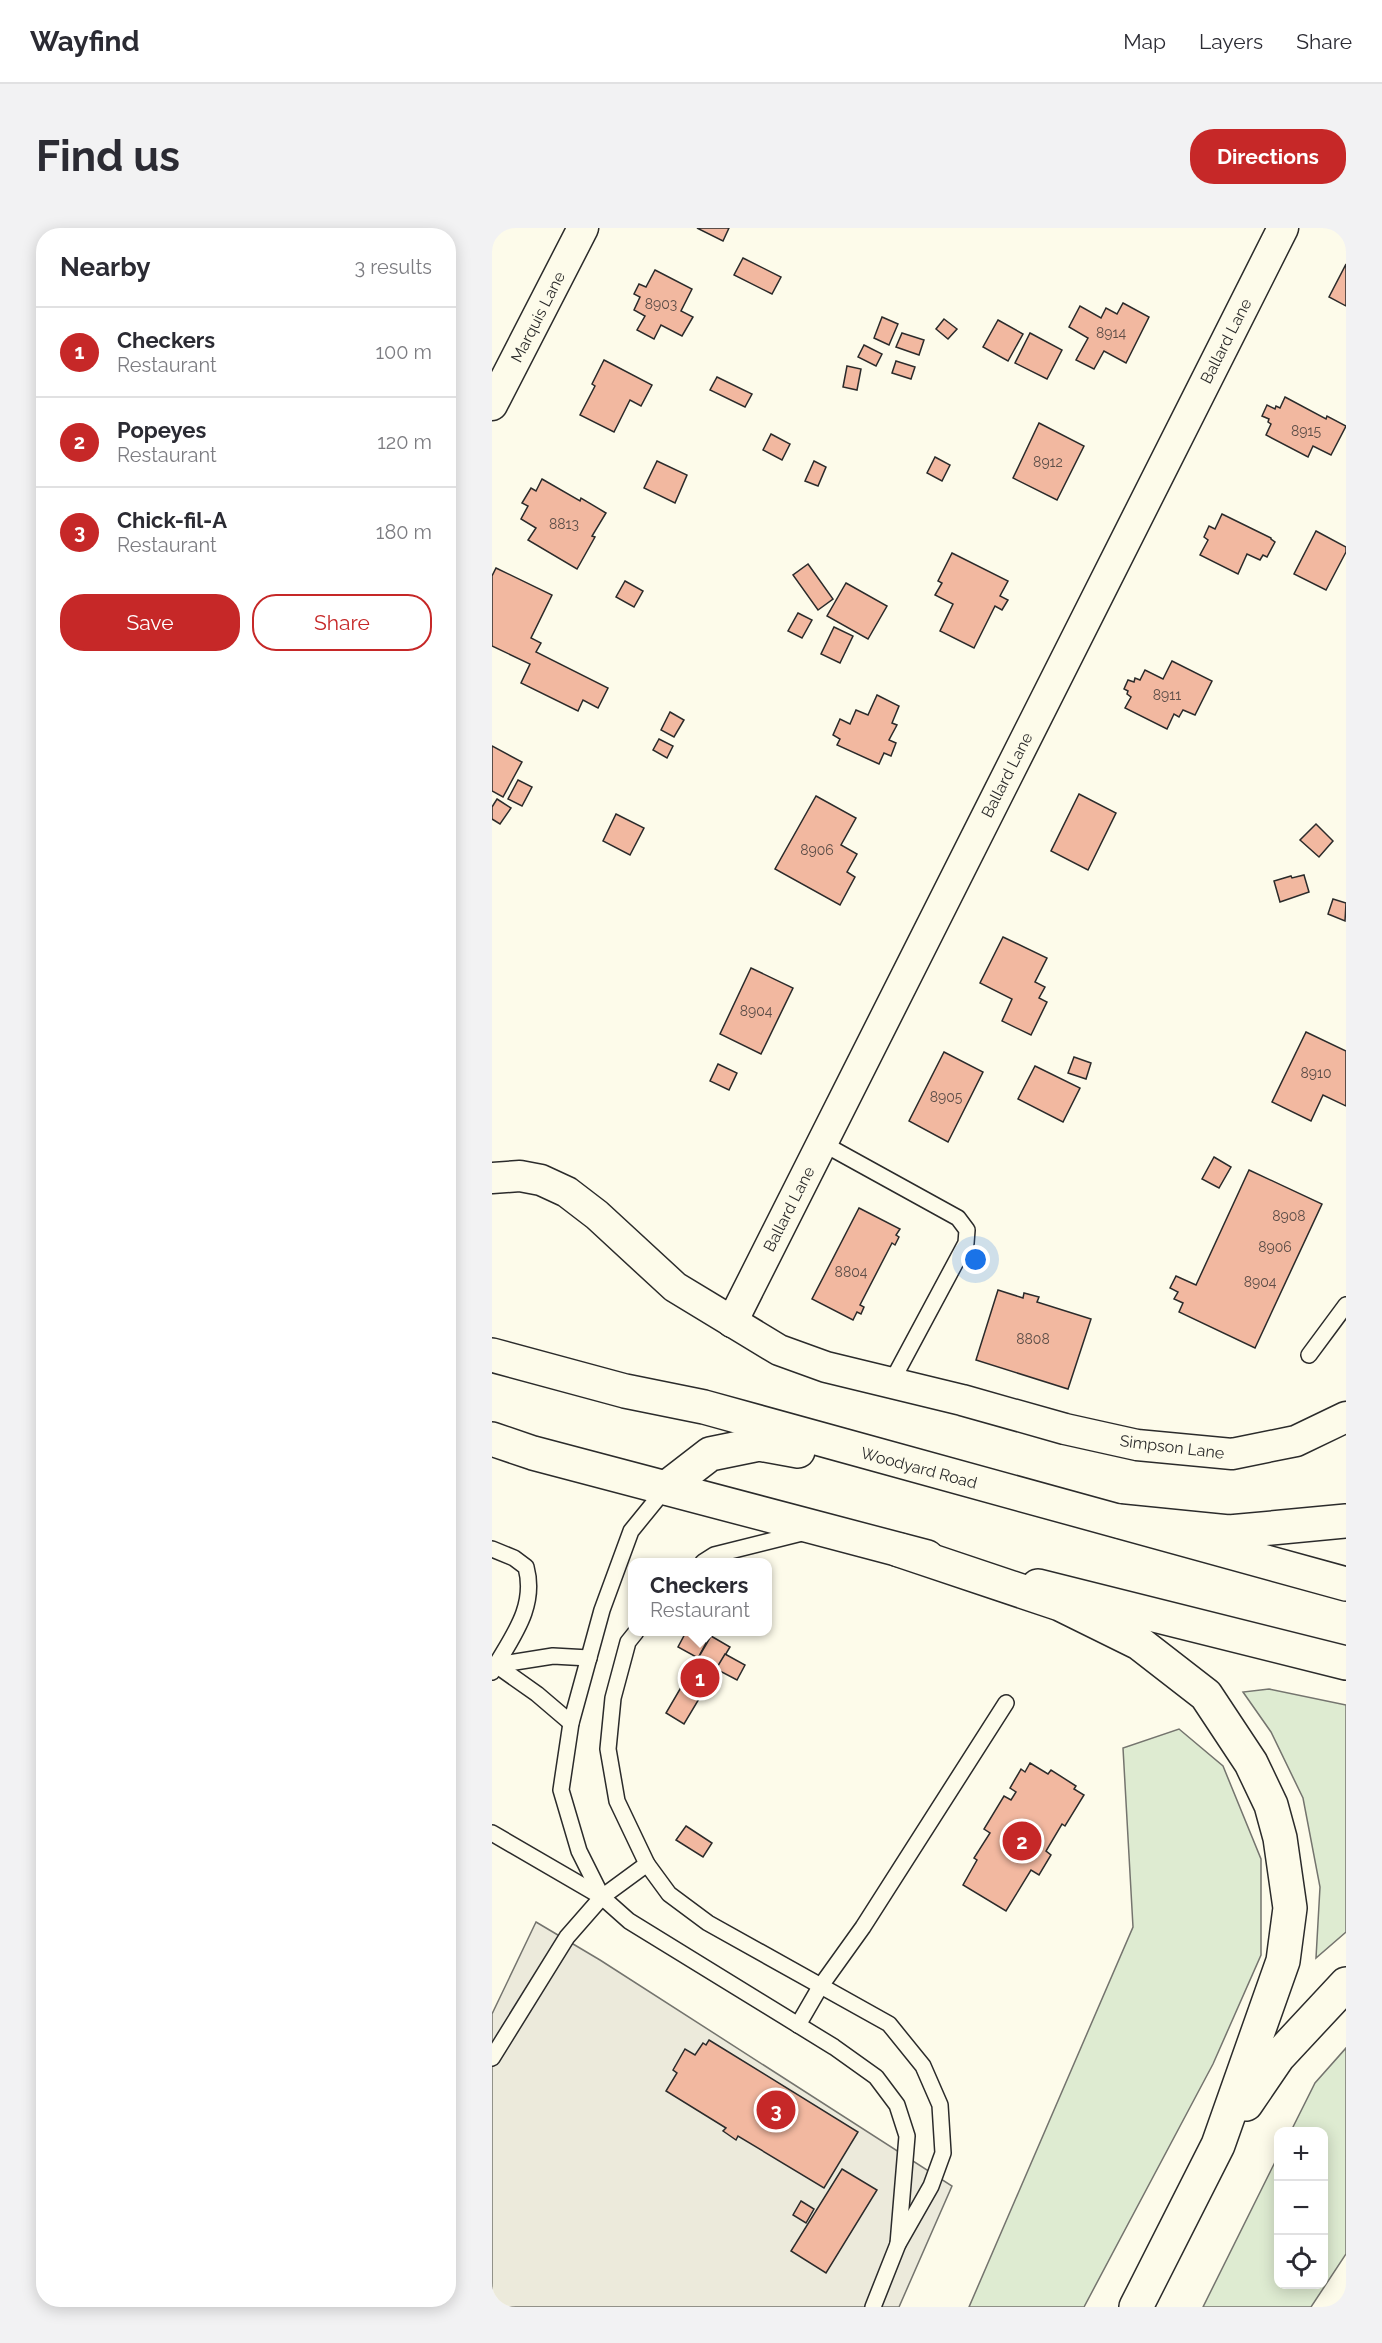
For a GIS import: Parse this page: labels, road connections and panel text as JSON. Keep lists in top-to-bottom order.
{
  "streets": {
    "main road": ["Woodyard Road"],
    "street": ["Marquis Lane", "Ballard Lane", "Simpson Lane"]
  },
  "crossings": [
    ["Ballard Lane", "Simpson Lane"]
  ],
  "house_numbers": [
    "8903",
    "8914",
    "8915",
    "8912",
    "8813",
    "8911",
    "8906",
    "8904",
    "8910",
    "8905",
    "8908",
    "8906",
    "8804",
    "8904",
    "8808"
  ],
  "page": {
    "header": "Wayfind",
    "nav": ["Map", "Layers", "Share"],
    "buttons": [
      "Directions",
      ["Save", "Share"]
    ],
    "title": "Find us",
    "heading": ["Nearby", "3 results"],
    "list": [
      {
        "mark": "1",
        "name": "Checkers",
        "note": "Restaurant",
        "value": "100 m"
      },
      {
        "mark": "2",
        "name": "Popeyes",
        "note": "Restaurant",
        "value": "120 m"
      },
      {
        "mark": "3",
        "name": "Chick-fil-A",
        "note": "Restaurant",
        "value": "180 m"
      }
    ],
    "popup": ["Checkers", "Restaurant"],
    "pins": ["1", "2", "3"],
    "map_buttons": ["+", "−"]
  }
}
